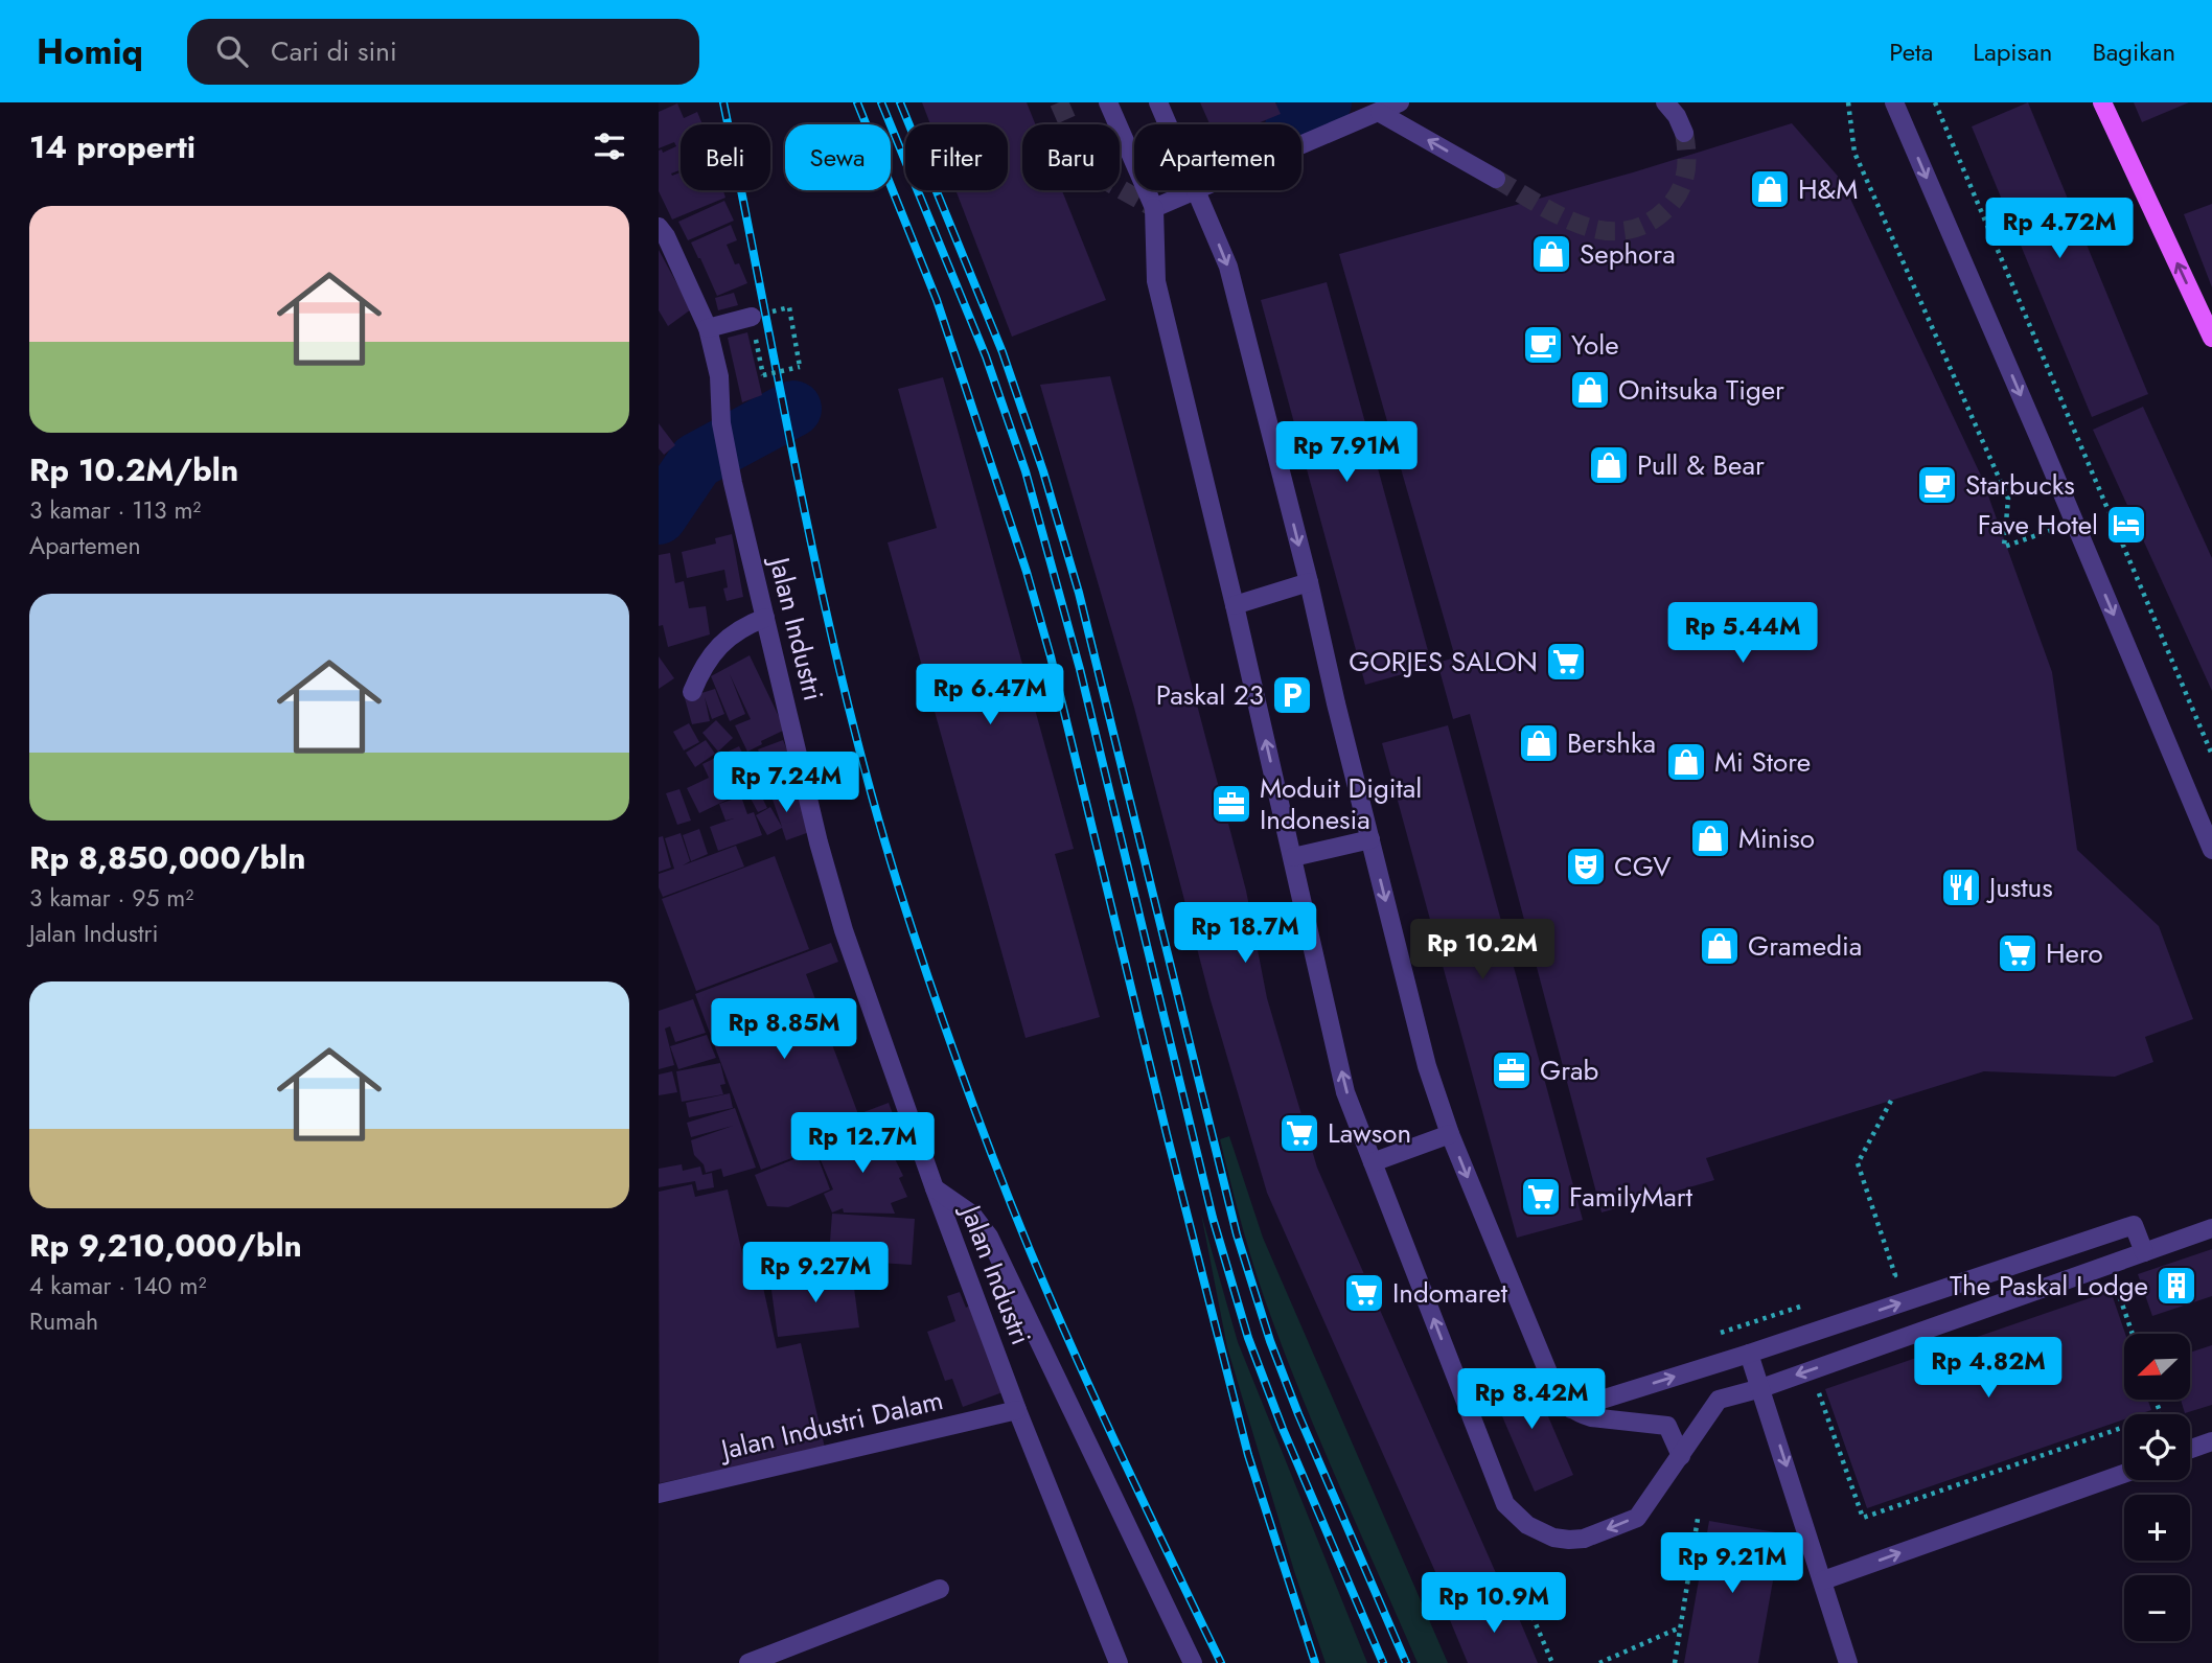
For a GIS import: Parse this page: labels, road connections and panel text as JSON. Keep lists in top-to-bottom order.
{
  "streets": {
    "street": ["Jalan Industri", "Jalan Industri Dalam"]
  },
  "crossings": [
    ["Jalan Industri", "Jalan Industri Dalam"]
  ],
  "places": {
    "shop": [
      "H&M",
      "Sephora",
      "Onitsuka Tiger",
      "Pull & Bear",
      "Bershka",
      "Mi Store",
      "Miniso",
      "Gramedia"
    ],
    "cafe": ["Yole", "Starbucks"],
    "hotel": ["Fave Hotel"],
    "supermarket": [
      "GORJES SALON",
      "Hero",
      "Lawson",
      "FamilyMart",
      "Indomaret"
    ],
    "parking": ["Paskal 23"],
    "office": ["Moduit Digital Indonesia", "Grab"],
    "theatre": ["CGV"],
    "restaurant": ["Justus"],
    "building": ["The Paskal Lodge"]
  },
  "north": "bottom left",
  "page": {
    "header": "Homiq",
    "search": "Cari di sini",
    "nav": ["Peta", "Lapisan", "Bagikan"],
    "heading": "14 properti",
    "chip": [
      "Beli",
      "Sewa",
      "Filter",
      "Baru",
      "Apartemen"
    ],
    "list": [
      {
        "name": "Rp 10.2M/bln",
        "note": "3 kamar · 113 m² · Apartemen"
      },
      {
        "name": "Rp 8,850,000/bln",
        "note": "3 kamar · 95 m² · Jalan Industri"
      },
      {
        "name": "Rp 9,210,000/bln",
        "note": "4 kamar · 140 m² · Rumah"
      }
    ],
    "price": [
      "Rp 4.72M",
      "Rp 7.91M",
      "Rp 5.44M",
      "Rp 6.47M",
      "Rp 7.24M",
      "Rp 18.7M",
      "Rp 10.2M",
      "Rp 8.85M",
      "Rp 12.7M",
      "Rp 9.27M",
      "Rp 4.82M",
      "Rp 8.42M",
      "Rp 9.21M",
      "Rp 10.9M"
    ],
    "map_buttons": ["+", "−"]
  }
}
